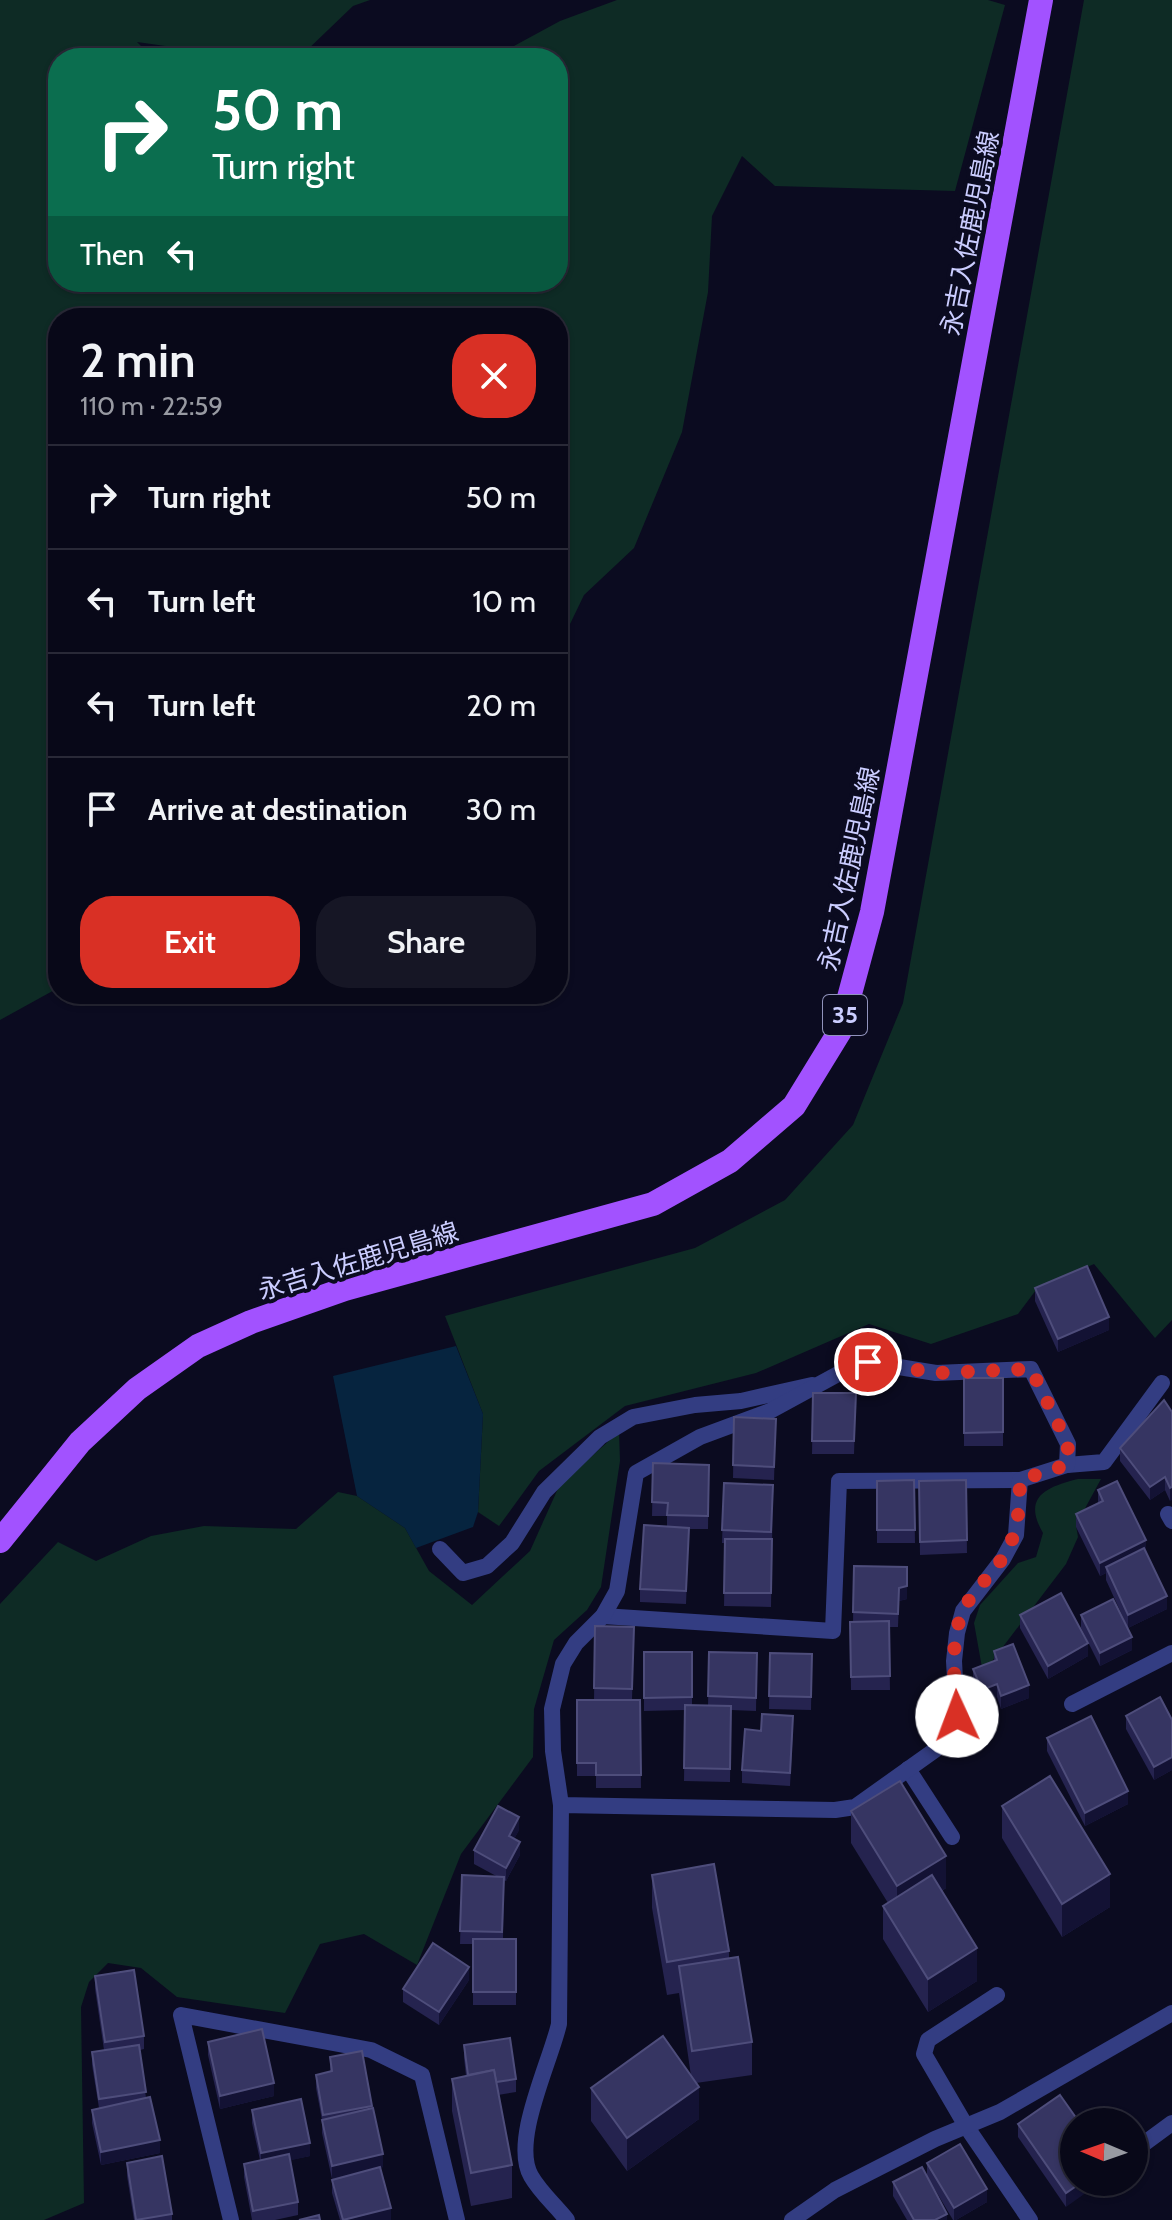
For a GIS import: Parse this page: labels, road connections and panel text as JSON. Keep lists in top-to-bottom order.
{
  "streets": {
    "main road": ["永吉入佐鹿児島線", "35"]
  },
  "north": "left",
  "page": {
    "turn": ["50 m", "Turn right"],
    "then": "Then",
    "heading": ["2 min", "110 m · 22:59"],
    "list": [
      {
        "name": "Turn right",
        "value": "50 m"
      },
      {
        "name": "Turn left",
        "value": "10 m"
      },
      {
        "name": "Turn left",
        "value": "20 m"
      },
      {
        "name": "Arrive at destination",
        "value": "30 m"
      }
    ],
    "buttons": ["Exit", "Share"]
  }
}
